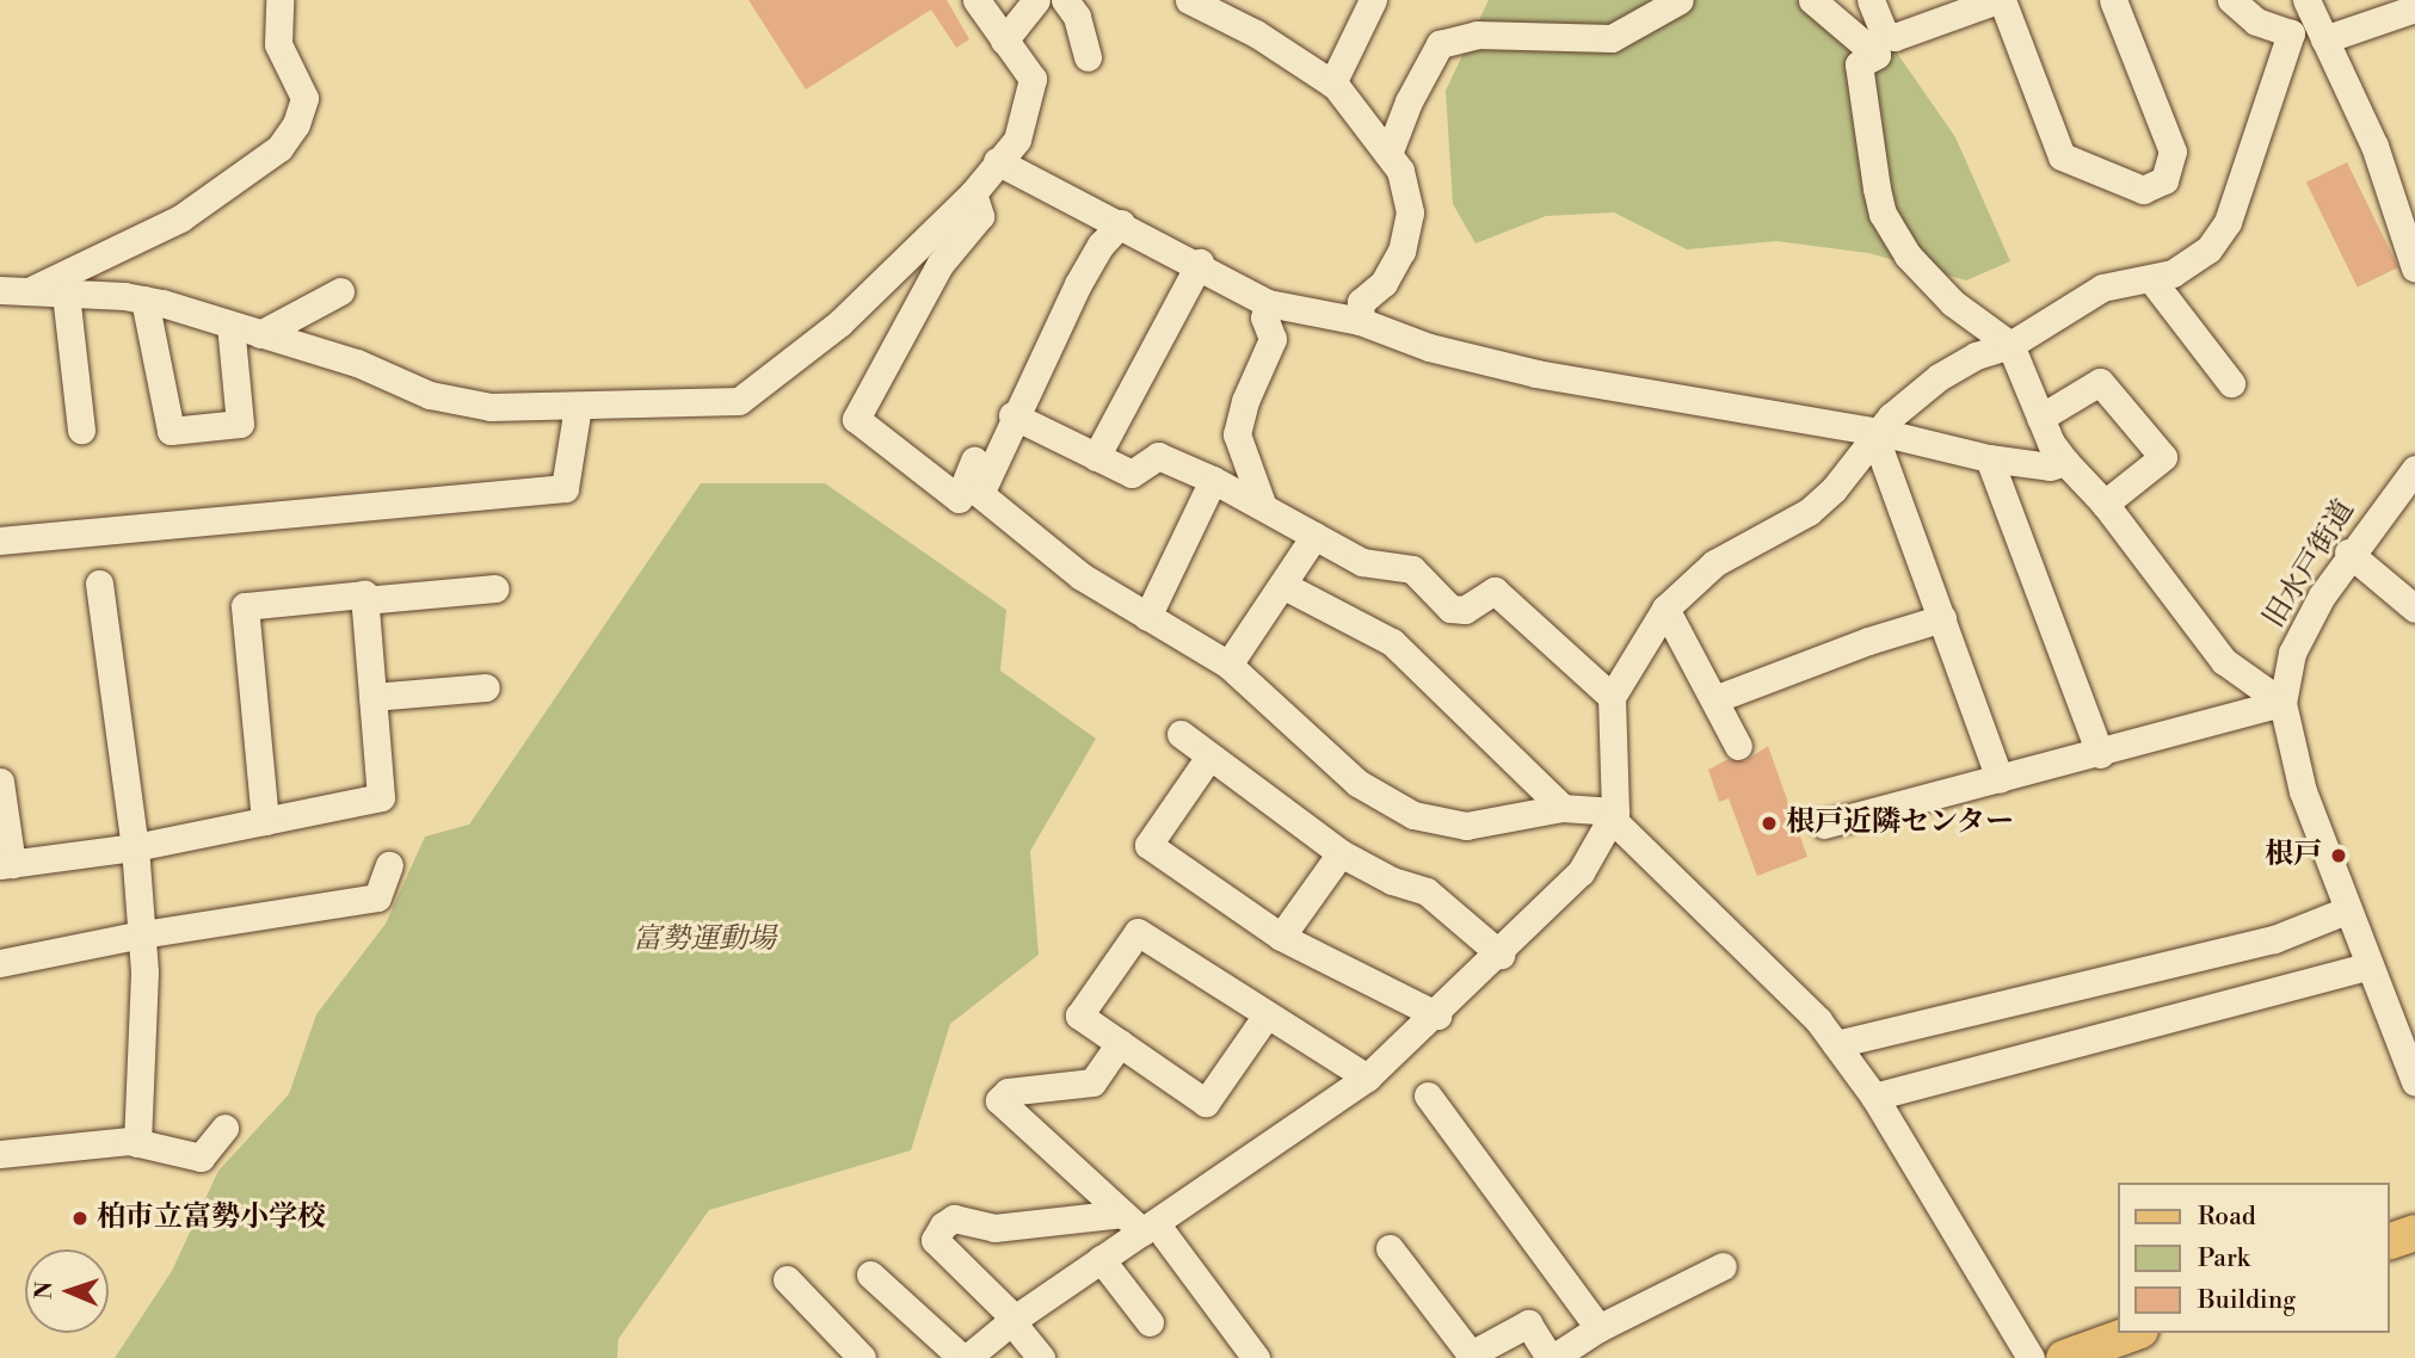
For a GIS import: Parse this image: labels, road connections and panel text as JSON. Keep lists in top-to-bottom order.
{
  "streets": {
    "street": ["旧水戸街道"]
  },
  "parks": ["富勢運動場"],
  "places": ["根戸近隣センター", "根戸", "柏市立富勢小学校"],
  "legend": ["Road", "Park", "Building"],
  "north": "left"
}
